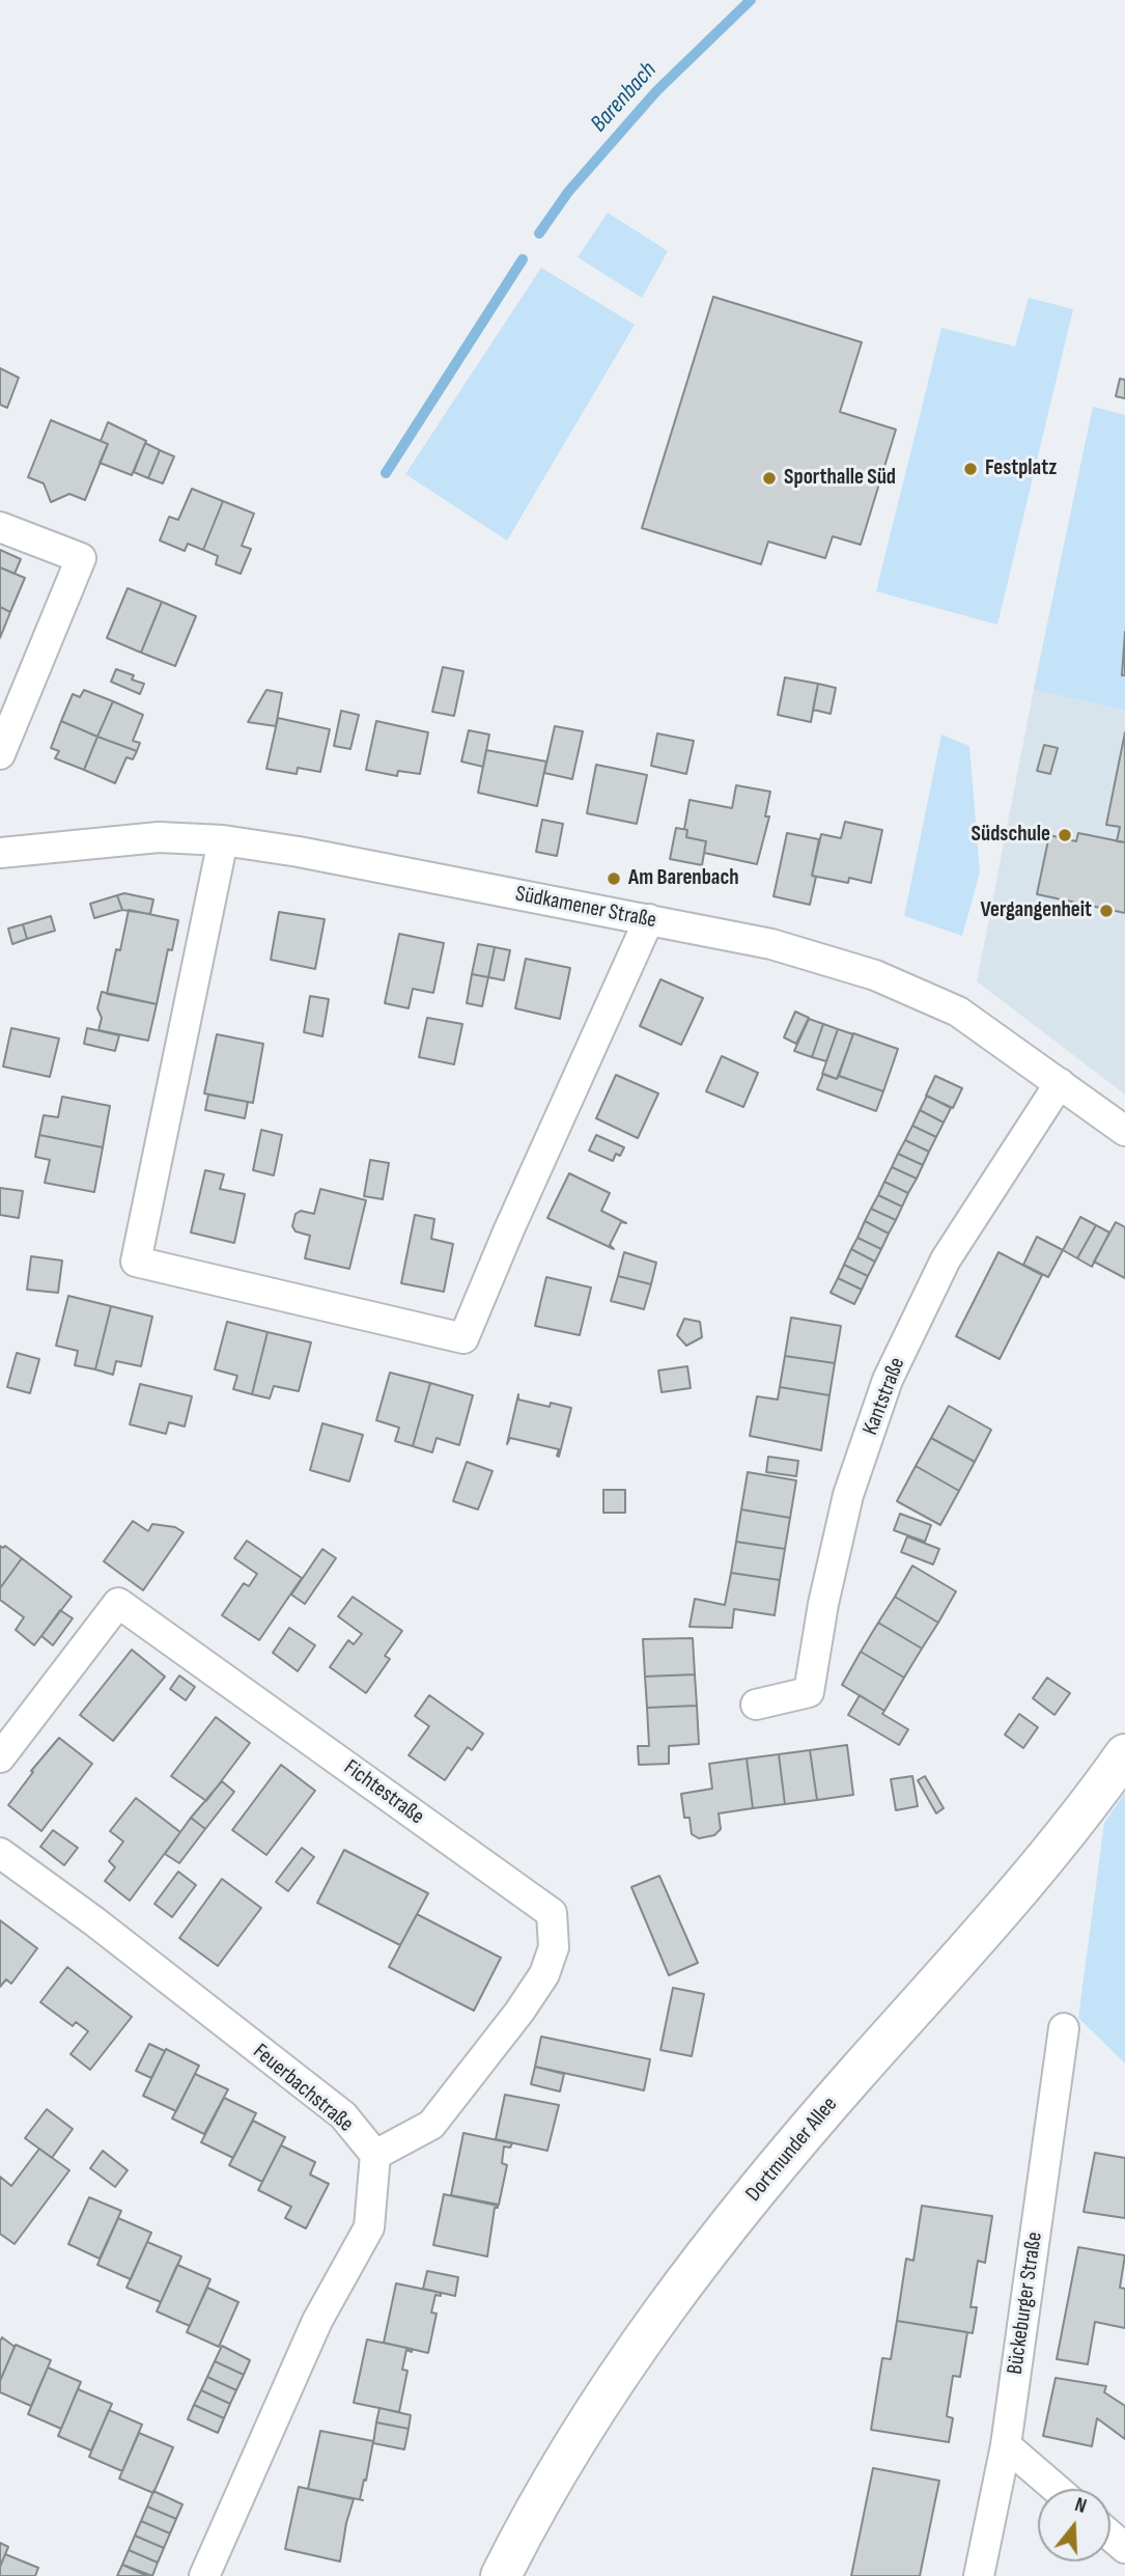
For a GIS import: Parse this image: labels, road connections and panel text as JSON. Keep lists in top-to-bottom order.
{
  "streets": {
    "main road": ["Dortmunder Allee"],
    "street": [
      "Südkamener Straße",
      "Kantstraße",
      "Fichtestraße",
      "Feuerbachstraße",
      "Bückeburger Straße"
    ]
  },
  "crossings": [
    ["Südkamener Straße", "Kantstraße"],
    ["Fichtestraße", "Feuerbachstraße"]
  ],
  "water": ["Barenbach"],
  "places": [
    "Festplatz",
    "Sporthalle Süd",
    "Südschule",
    "Am Barenbach",
    "Vergangenheit"
  ],
  "north": "top"
}
